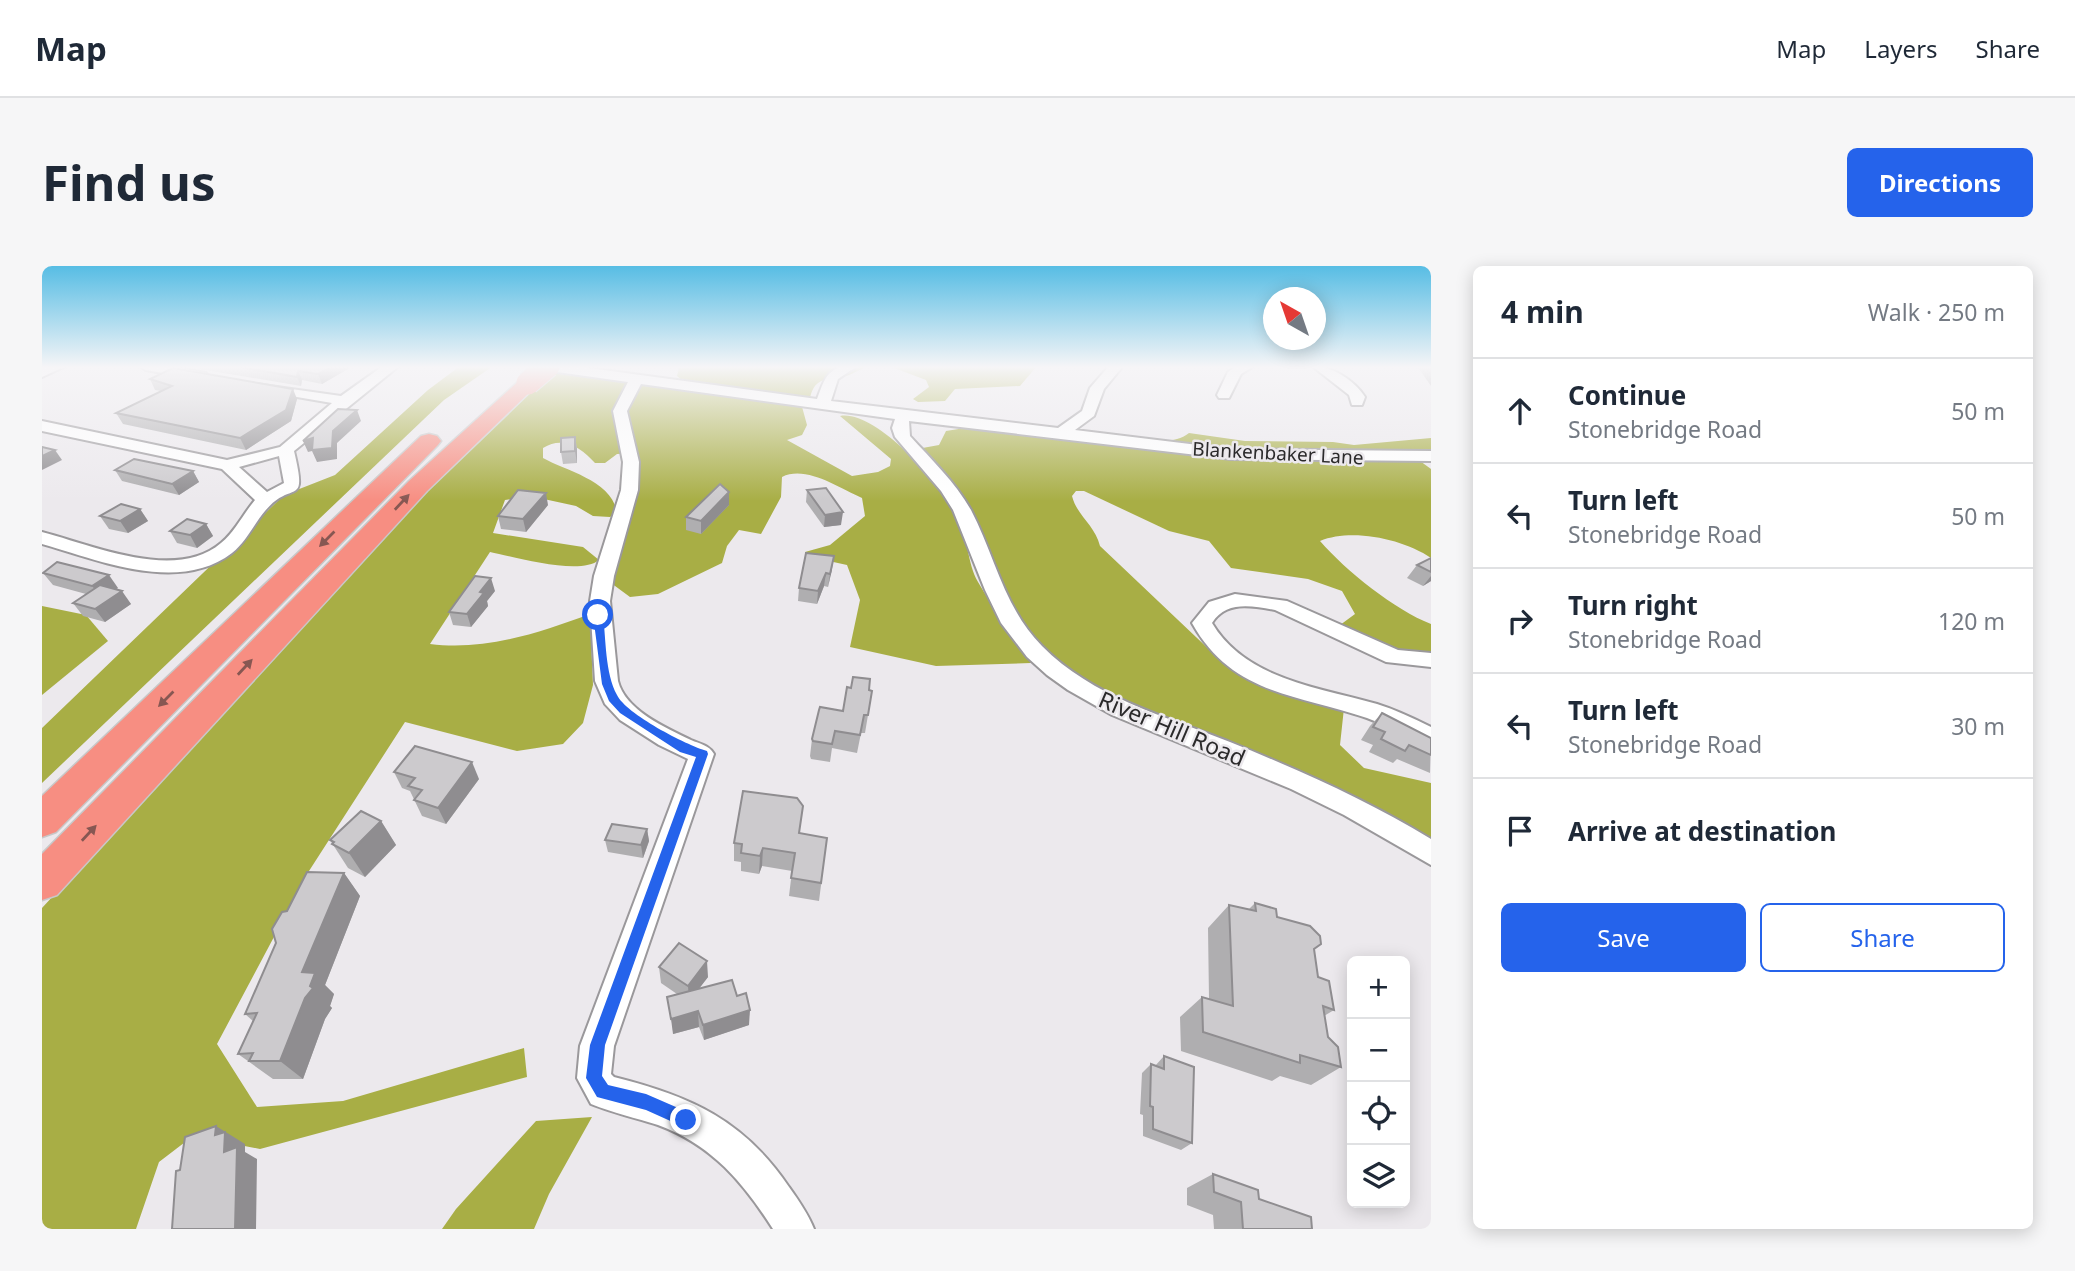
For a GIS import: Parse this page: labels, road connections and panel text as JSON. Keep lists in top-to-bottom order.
{
  "streets": {
    "street": ["Blankenbaker Lane", "River Hill Road"]
  },
  "crossings": [
    ["Blankenbaker Lane", "River Hill Road"]
  ],
  "north": "top left",
  "page": {
    "header": "Map",
    "nav": ["Map", "Layers", "Share"],
    "buttons": [
      "Directions",
      ["Save", "Share"]
    ],
    "title": "Find us",
    "heading": ["4 min", "Walk · 250 m"],
    "list": [
      ["Continue", "Stonebridge Road", "50 m"],
      ["Turn left", "Stonebridge Road", "50 m"],
      ["Turn right", "Stonebridge Road", "120 m"],
      ["Turn left", "Stonebridge Road", "30 m"],
      "Arrive at destination"
    ],
    "map_buttons": ["+", "−"]
  }
}
